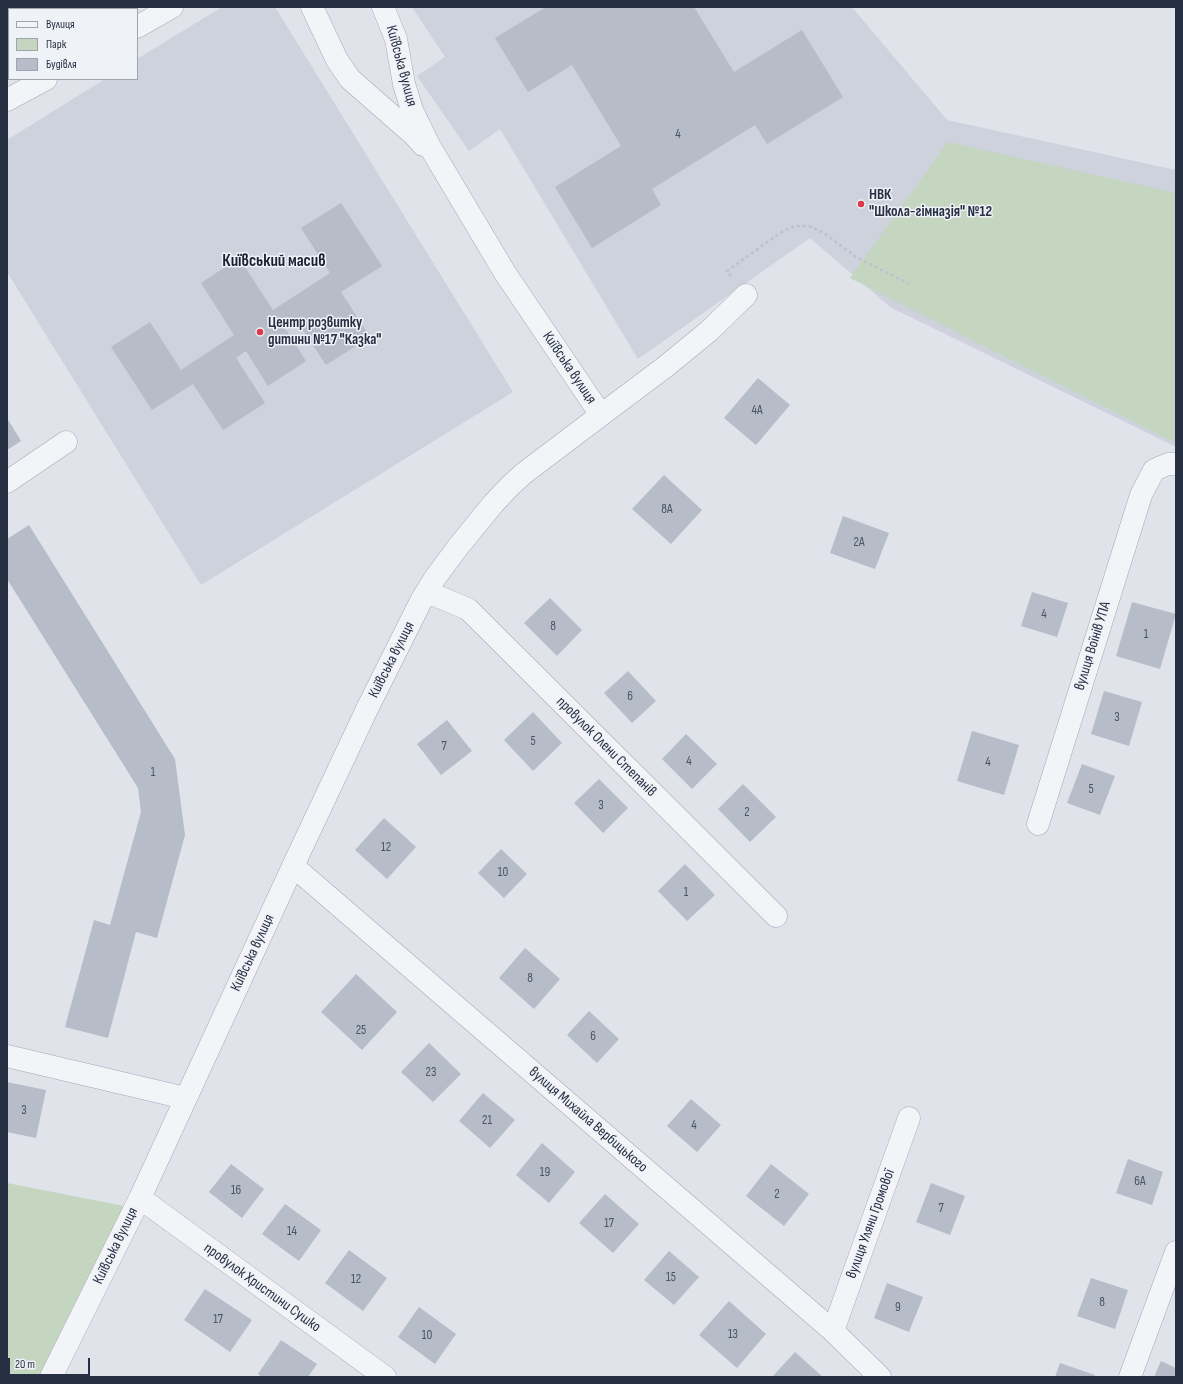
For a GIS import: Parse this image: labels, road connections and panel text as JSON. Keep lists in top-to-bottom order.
{
  "streets": {
    "street": [
      "Київська вулиця",
      "вулиця Воїнів УПА",
      "провулок Олени Степанів",
      "вулиця Михайла Вербицького",
      "вулиця Уляни Громової",
      "провулок Христини Сушко"
    ]
  },
  "crossings": [
    ["Київська вулиця", "провулок Олени Степанів"],
    ["Київська вулиця", "вулиця Михайла Вербицького"],
    ["Київська вулиця", "провулок Христини Сушко"],
    ["вулиця Михайла Вербицького", "вулиця Уляни Громової"]
  ],
  "districts": ["Київський масив"],
  "places": ["НВК \"Школа-гімназія\" №12", "Центр розвитку дитини №17 \"Казка\""],
  "house_numbers": [
    "4",
    "4А",
    "8А",
    "2А",
    "4",
    "8",
    "1",
    "6",
    "3",
    "5",
    "7",
    "4",
    "4",
    "1",
    "5",
    "3",
    "2",
    "12",
    "10",
    "1",
    "8",
    "25",
    "6",
    "23",
    "3",
    "21",
    "4",
    "19",
    "6А",
    "16",
    "2",
    "7",
    "17",
    "14",
    "15",
    "12",
    "8",
    "9",
    "17",
    "13",
    "10"
  ],
  "legend": ["Вулиця", "Парк", "Будівля"],
  "scale_bar": "20 m"
}
